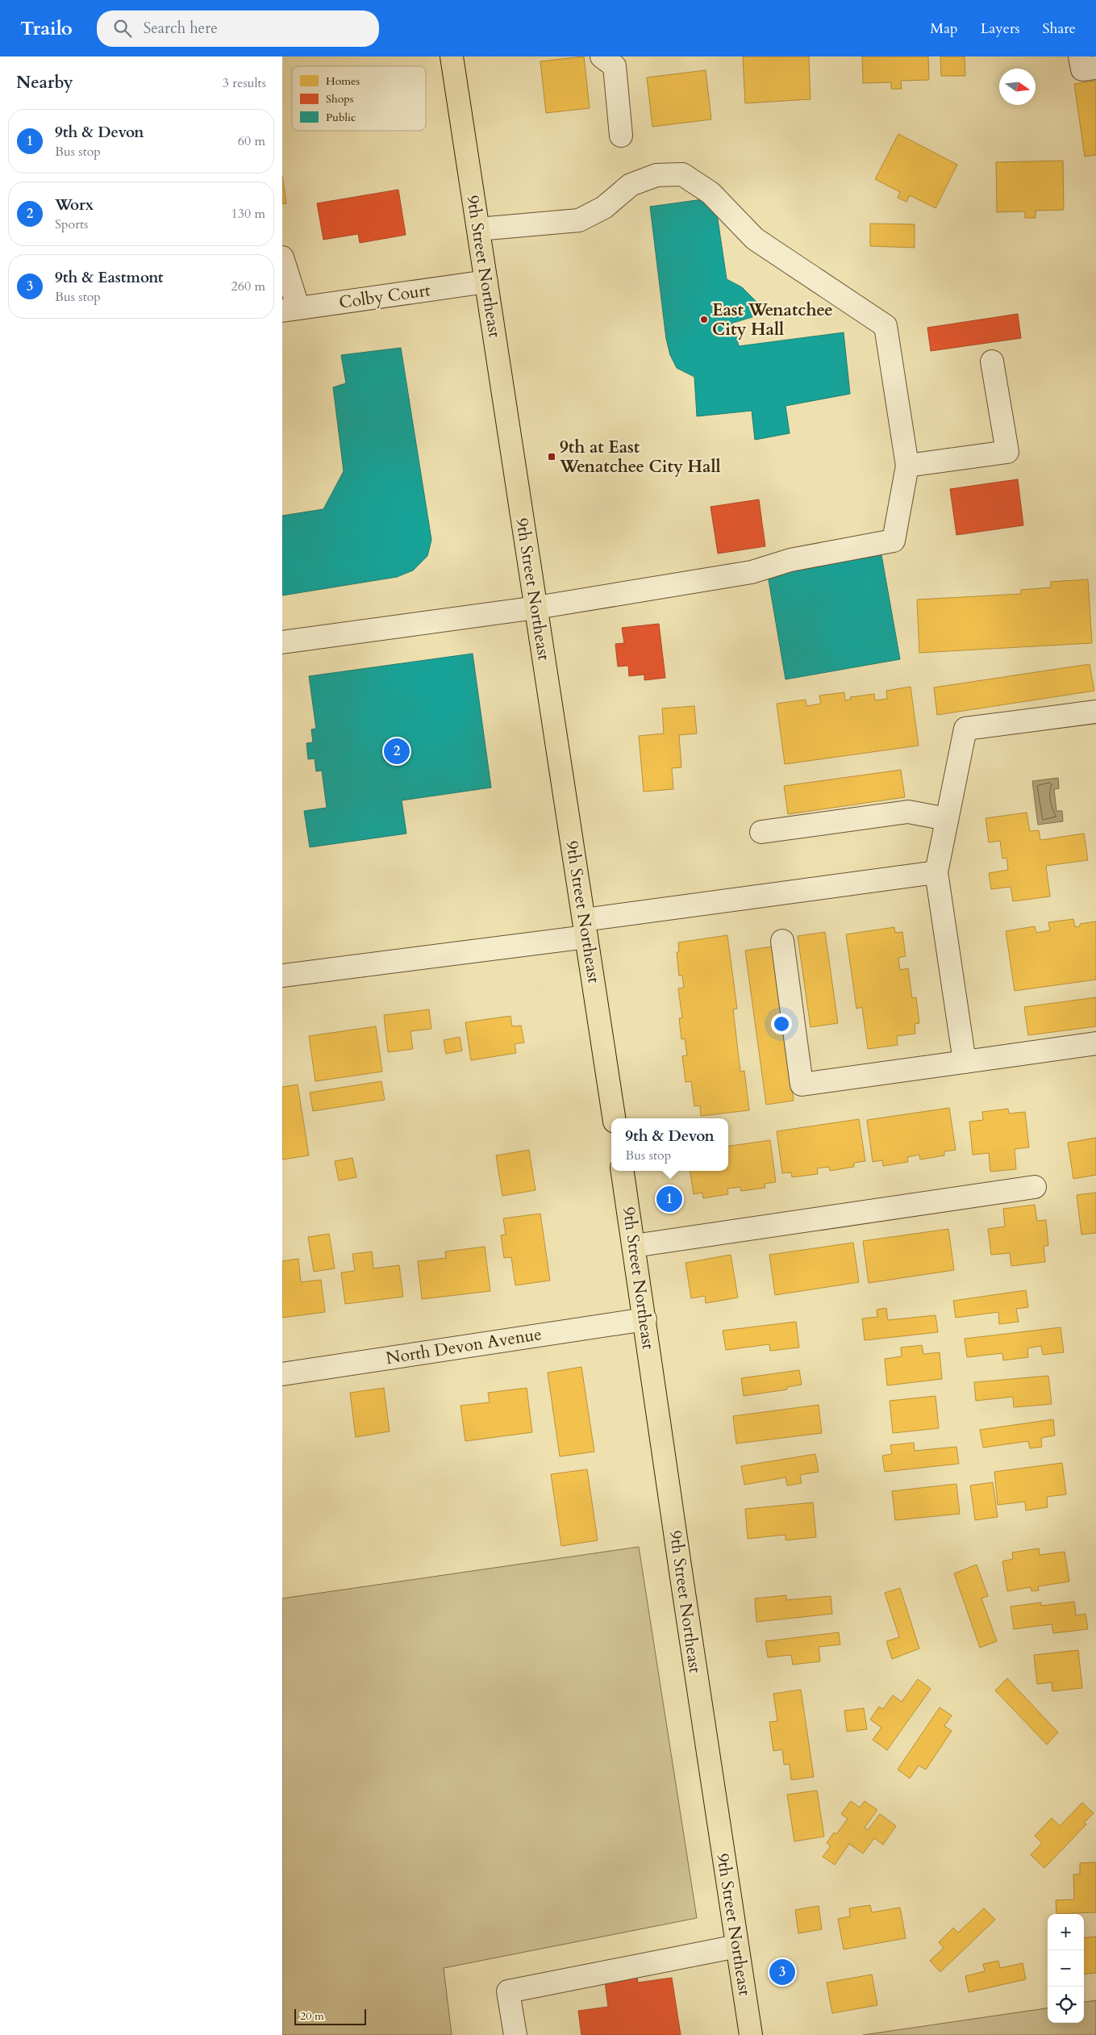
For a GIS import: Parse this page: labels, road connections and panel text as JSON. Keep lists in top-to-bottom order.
{
  "streets": {
    "main road": ["9th Street Northeast"],
    "street": ["Colby Court", "North Devon Avenue"]
  },
  "crossings": [
    ["9th Street Northeast", "Colby Court"],
    ["9th Street Northeast", "North Devon Avenue"]
  ],
  "places": {
    "other": ["East Wenatchee City Hall"],
    "transit": ["9th at East Wenatchee City Hall"]
  },
  "legend": ["Homes", "Shops", "Public"],
  "scale_bar": "20 m",
  "north": "right",
  "page": {
    "header": "Trailo",
    "search": "Search here",
    "nav": ["Map", "Layers", "Share"],
    "heading": ["Nearby", "3 results"],
    "list": [
      {
        "mark": "1",
        "name": "9th & Devon",
        "note": "Bus stop",
        "value": "60 m"
      },
      {
        "mark": "2",
        "name": "Worx",
        "note": "Sports",
        "value": "130 m"
      },
      {
        "mark": "3",
        "name": "9th & Eastmont",
        "note": "Bus stop",
        "value": "260 m"
      }
    ],
    "pins": ["2", "1", "3"],
    "popup": ["9th & Devon", "Bus stop"],
    "map_buttons": ["+", "−"],
    "scale": "20 m"
  }
}
